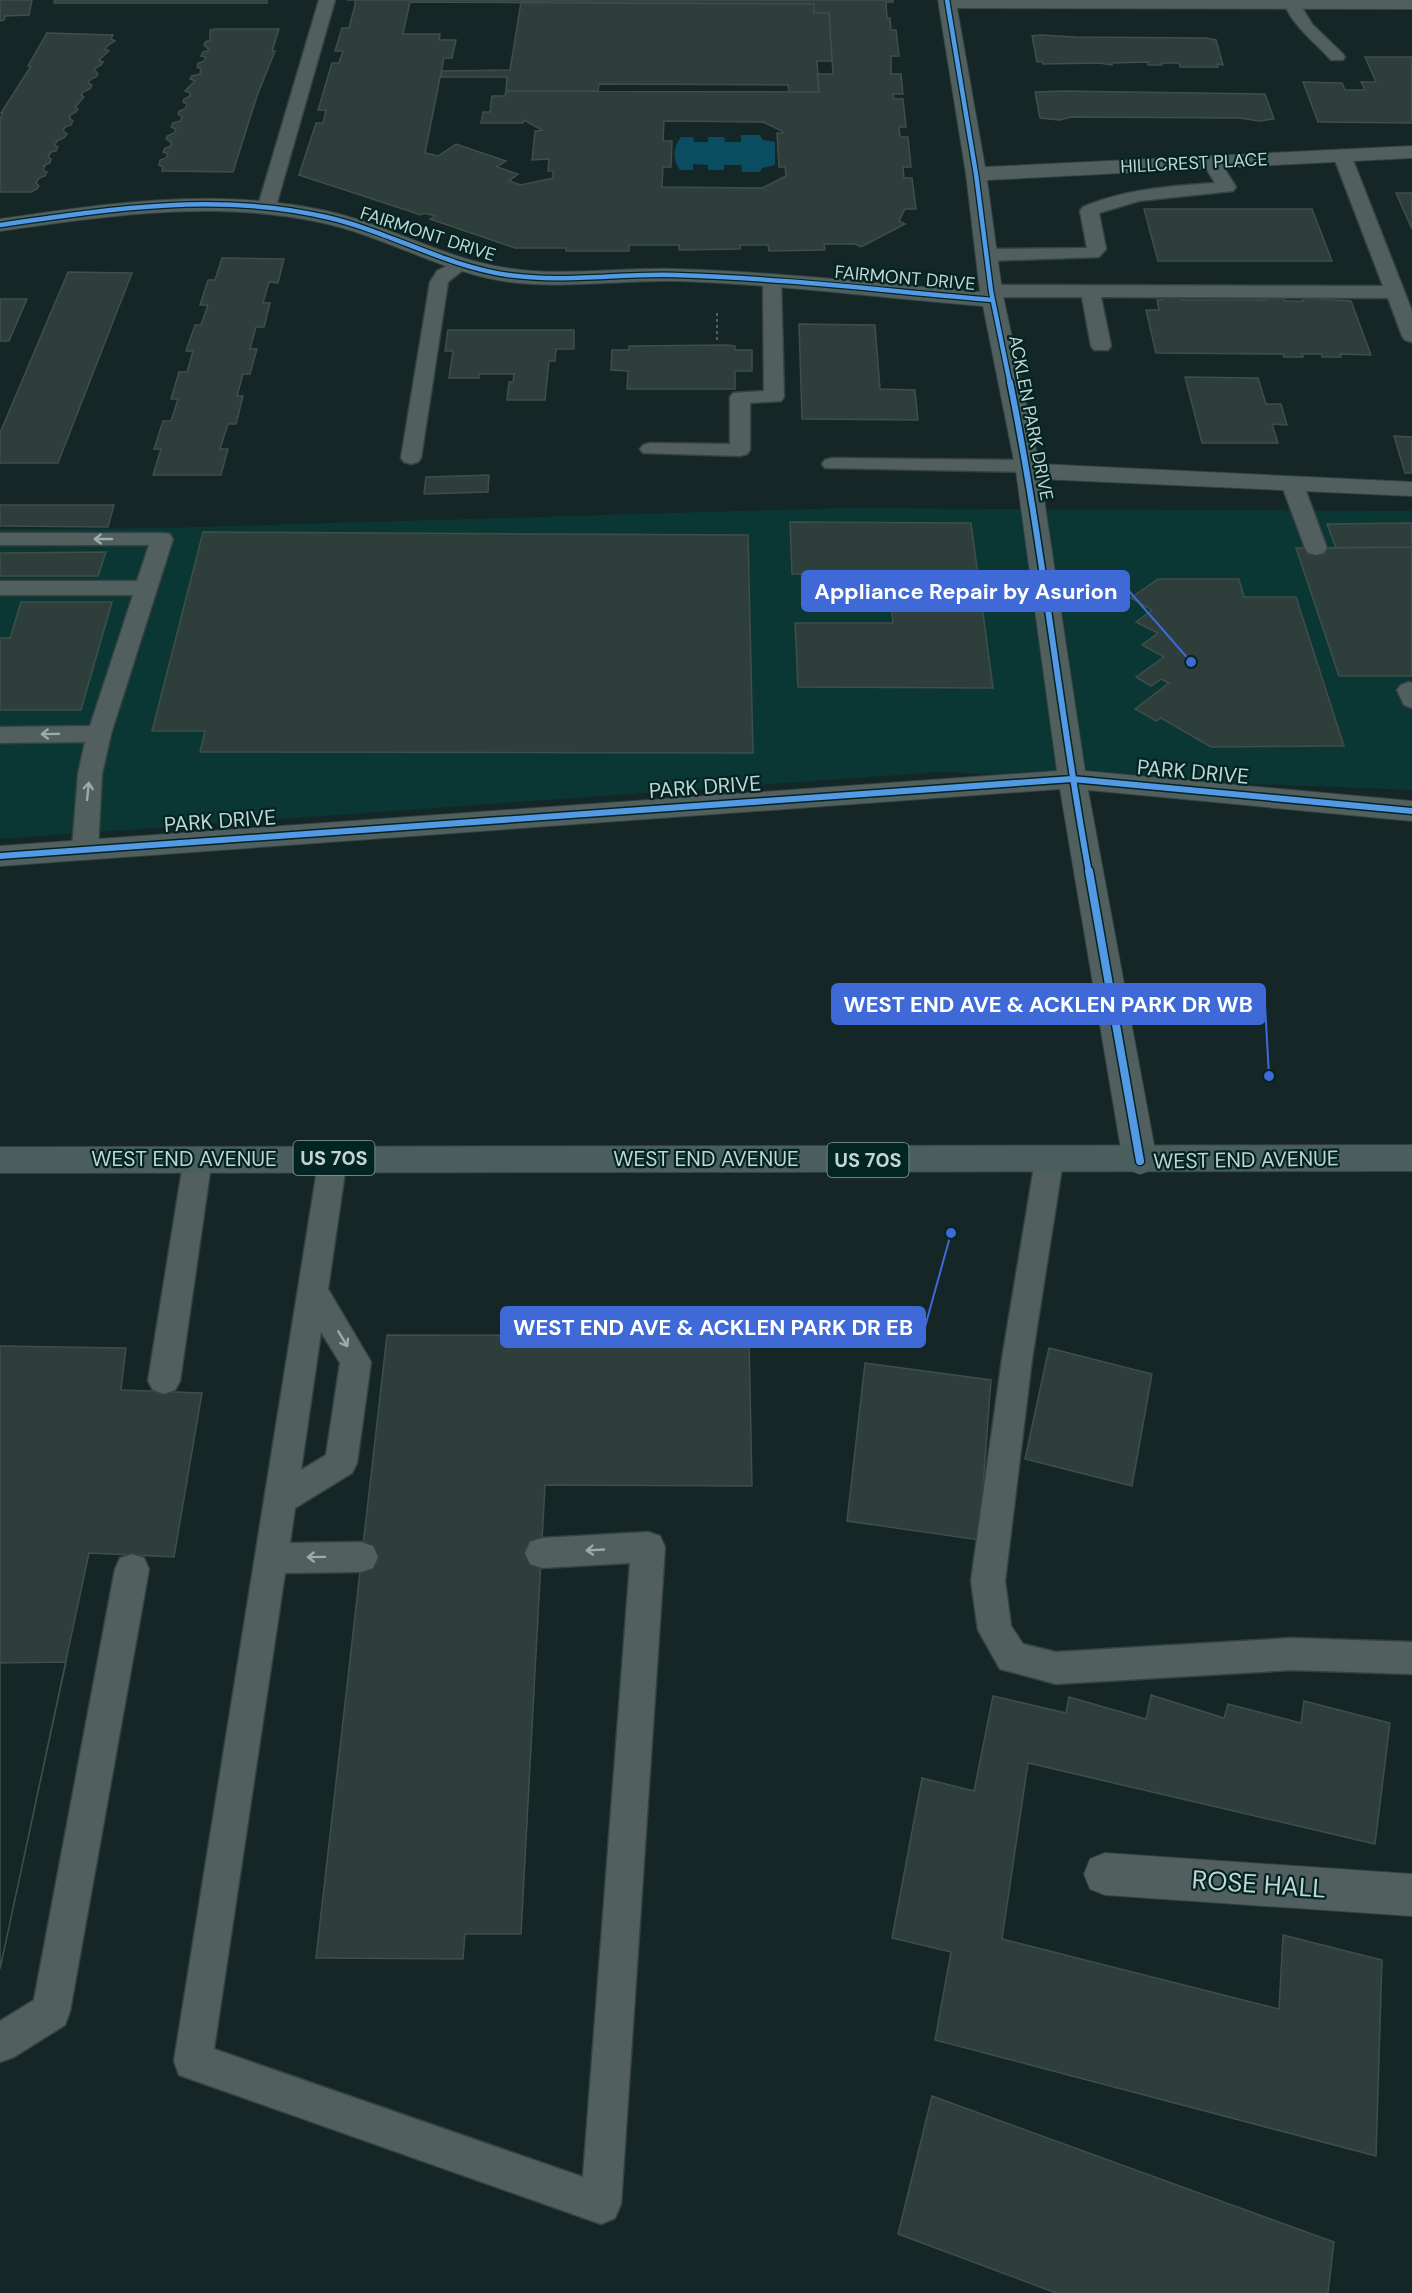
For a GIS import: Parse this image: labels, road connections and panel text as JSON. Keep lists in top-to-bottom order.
{
  "streets": {
    "main road": ["US 70S", "WEST END AVENUE"],
    "street": [
      "HILLCREST PLACE",
      "FAIRMONT DRIVE",
      "ACKLEN PARK DRIVE",
      "PARK DRIVE",
      "ROSE HALL"
    ]
  },
  "crossings": [
    ["HILLCREST PLACE", "ACKLEN PARK DRIVE"],
    ["FAIRMONT DRIVE", "ACKLEN PARK DRIVE"],
    ["ACKLEN PARK DRIVE", "PARK DRIVE"],
    ["ACKLEN PARK DRIVE", "WEST END AVENUE"]
  ],
  "places": ["Appliance Repair by Asurion", "WEST END AVE & ACKLEN PARK DR WB", "WEST END AVE & ACKLEN PARK DR EB"]
}
